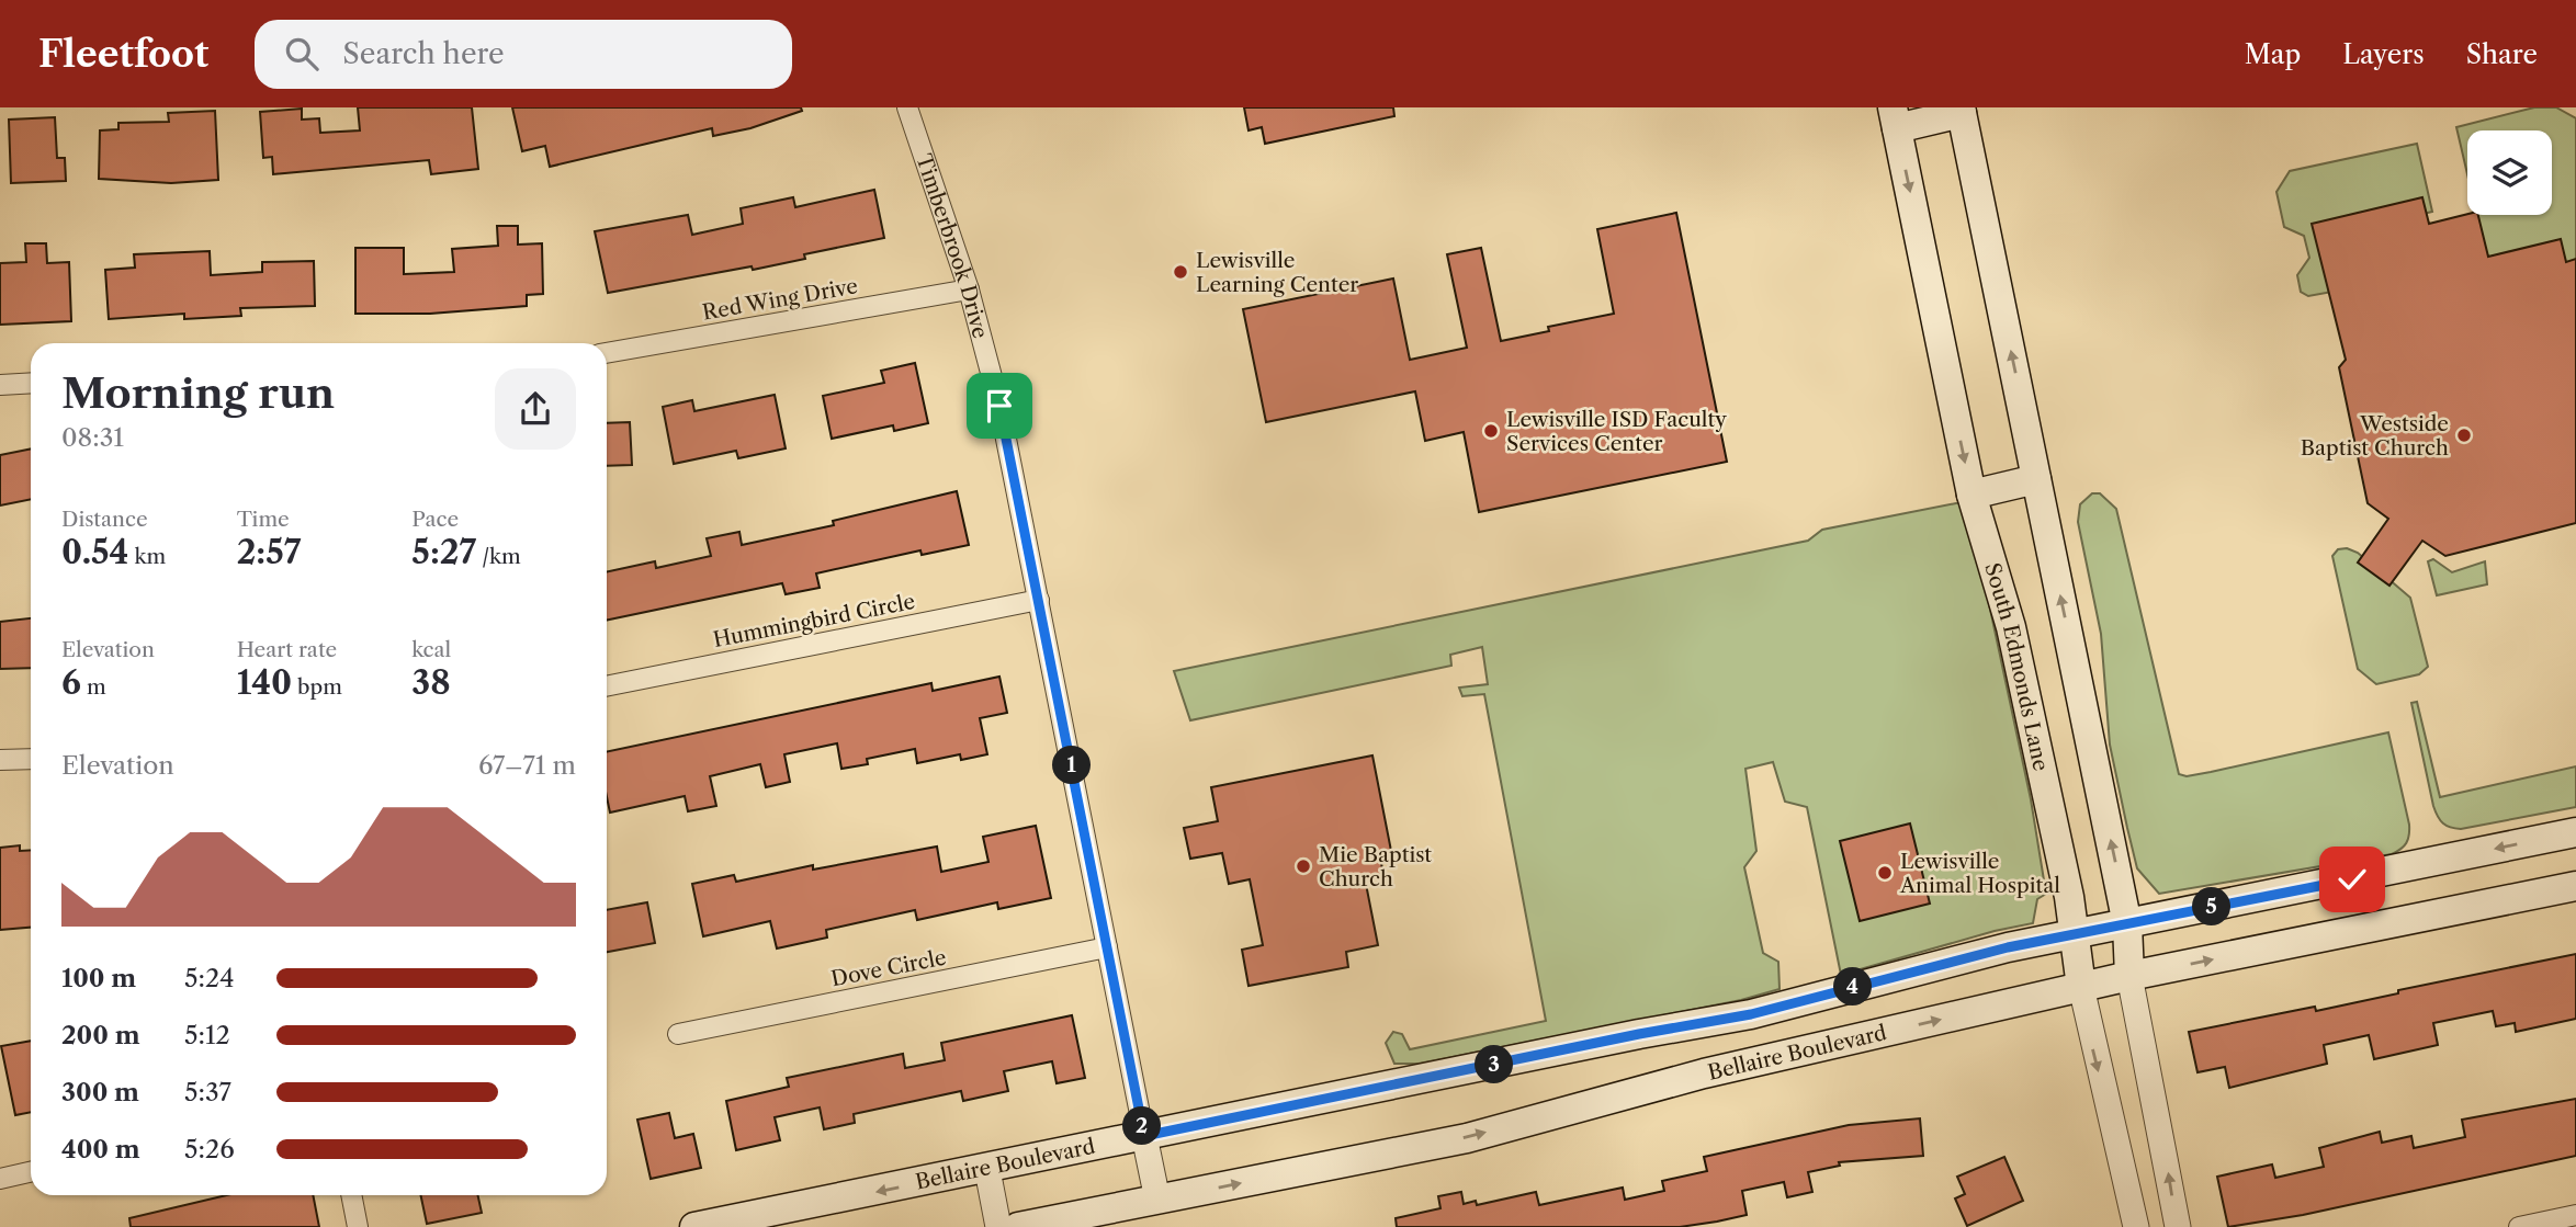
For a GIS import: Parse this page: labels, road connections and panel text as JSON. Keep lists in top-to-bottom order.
{
  "streets": {
    "main road": ["South Edmonds Lane", "Bellaire Boulevard"],
    "street": [
      "Timberbrook Drive",
      "Red Wing Drive",
      "Hummingbird Circle",
      "Dove Circle"
    ]
  },
  "crossings": [
    ["Timberbrook Drive", "Red Wing Drive"],
    ["Timberbrook Drive", "Hummingbird Circle"],
    ["Timberbrook Drive", "Dove Circle"],
    ["Timberbrook Drive", "Bellaire Boulevard"],
    ["South Edmonds Lane", "Bellaire Boulevard"]
  ],
  "places": [
    "Lewisville Learning Center",
    "Lewisville ISD Faculty Services Center",
    "Westside Baptist Church",
    "Mie Baptist Church",
    "Lewisville Animal Hospital"
  ],
  "page": {
    "header": "Fleetfoot",
    "search": "Search here",
    "nav": ["Map", "Layers", "Share"],
    "heading": ["Morning run", "08:31"],
    "stats": [
      ["Distance", "0.54 km"],
      ["Time", "2:57"],
      ["Pace", "5:27 /km"],
      ["Elevation", "6 m"],
      ["Heart rate", "140 bpm"],
      ["kcal", "38"]
    ],
    "chart": ["Elevation", "67–71 m"],
    "pins": [
      "1",
      "5",
      "4",
      "3",
      "2"
    ],
    "list": [
      {
        "name": "100 m",
        "note": "5:24"
      },
      {
        "name": "200 m",
        "note": "5:12"
      },
      {
        "name": "300 m",
        "note": "5:37"
      },
      {
        "name": "400 m",
        "note": "5:26"
      }
    ]
  }
}
